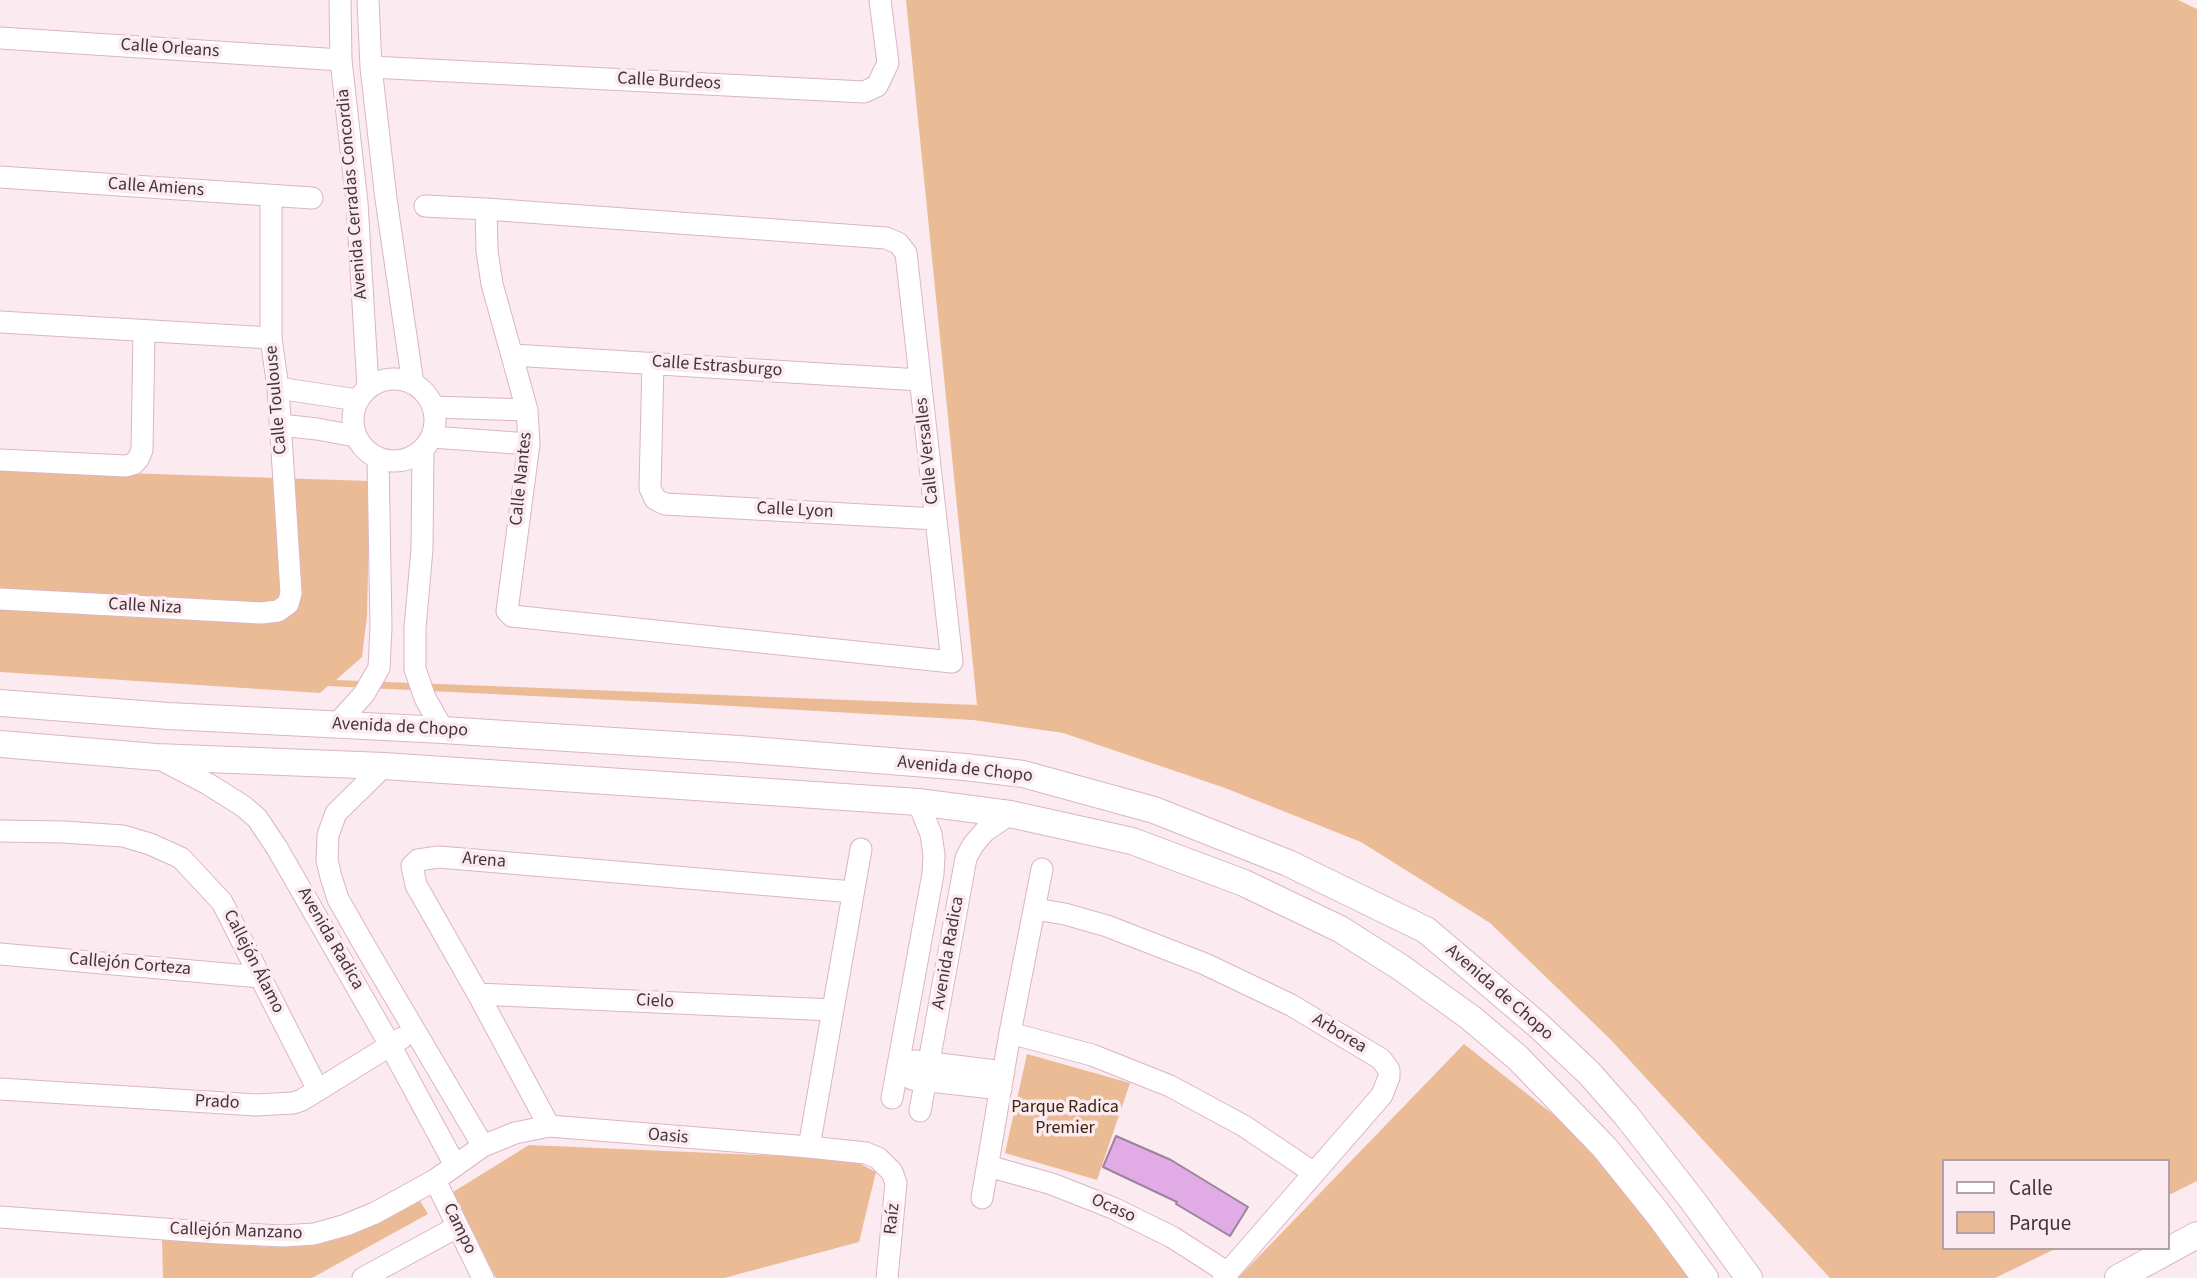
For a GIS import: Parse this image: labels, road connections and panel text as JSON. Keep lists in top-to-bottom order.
{
  "streets": {
    "street": [
      "Calle Orleans",
      "Calle Burdeos",
      "Calle Amiens",
      "Avenida Cerradas Concordia",
      "Calle Estrasburgo",
      "Calle Toulouse",
      "Calle Versalles",
      "Calle Nantes",
      "Calle Lyon",
      "Calle Niza",
      "Avenida de Chopo",
      "Arena",
      "Avenida Radica",
      "Callejón Álamo",
      "Callejón Corteza",
      "Cielo",
      "Arborea",
      "Prado",
      "Oasis",
      "Ocaso",
      "Raíz",
      "Campo",
      "Callejón Manzano"
    ]
  },
  "crossings": [
    ["Calle Orleans", "Avenida Cerradas Concordia"],
    ["Calle Burdeos", "Avenida Cerradas Concordia"],
    ["Calle Amiens", "Calle Toulouse"],
    ["Calle Estrasburgo", "Calle Versalles"],
    ["Calle Estrasburgo", "Calle Nantes"],
    ["Calle Estrasburgo", "Calle Lyon"],
    ["Calle Toulouse", "Calle Niza"],
    ["Calle Versalles", "Calle Nantes"],
    ["Calle Versalles", "Calle Lyon"],
    ["Avenida de Chopo", "Avenida Radica"],
    ["Arena", "Cielo"],
    ["Arena", "Oasis"],
    ["Avenida Radica", "Prado"],
    ["Avenida Radica", "Oasis"],
    ["Avenida Radica", "Callejón Manzano"],
    ["Callejón Álamo", "Callejón Corteza"],
    ["Callejón Álamo", "Prado"],
    ["Arborea", "Ocaso"],
    ["Oasis", "Raíz"],
    ["Oasis", "Callejón Manzano"],
    ["Campo", "Callejón Manzano"]
  ],
  "parks": ["Parque Radica Premier"],
  "legend": ["Calle", "Parque"]
}
